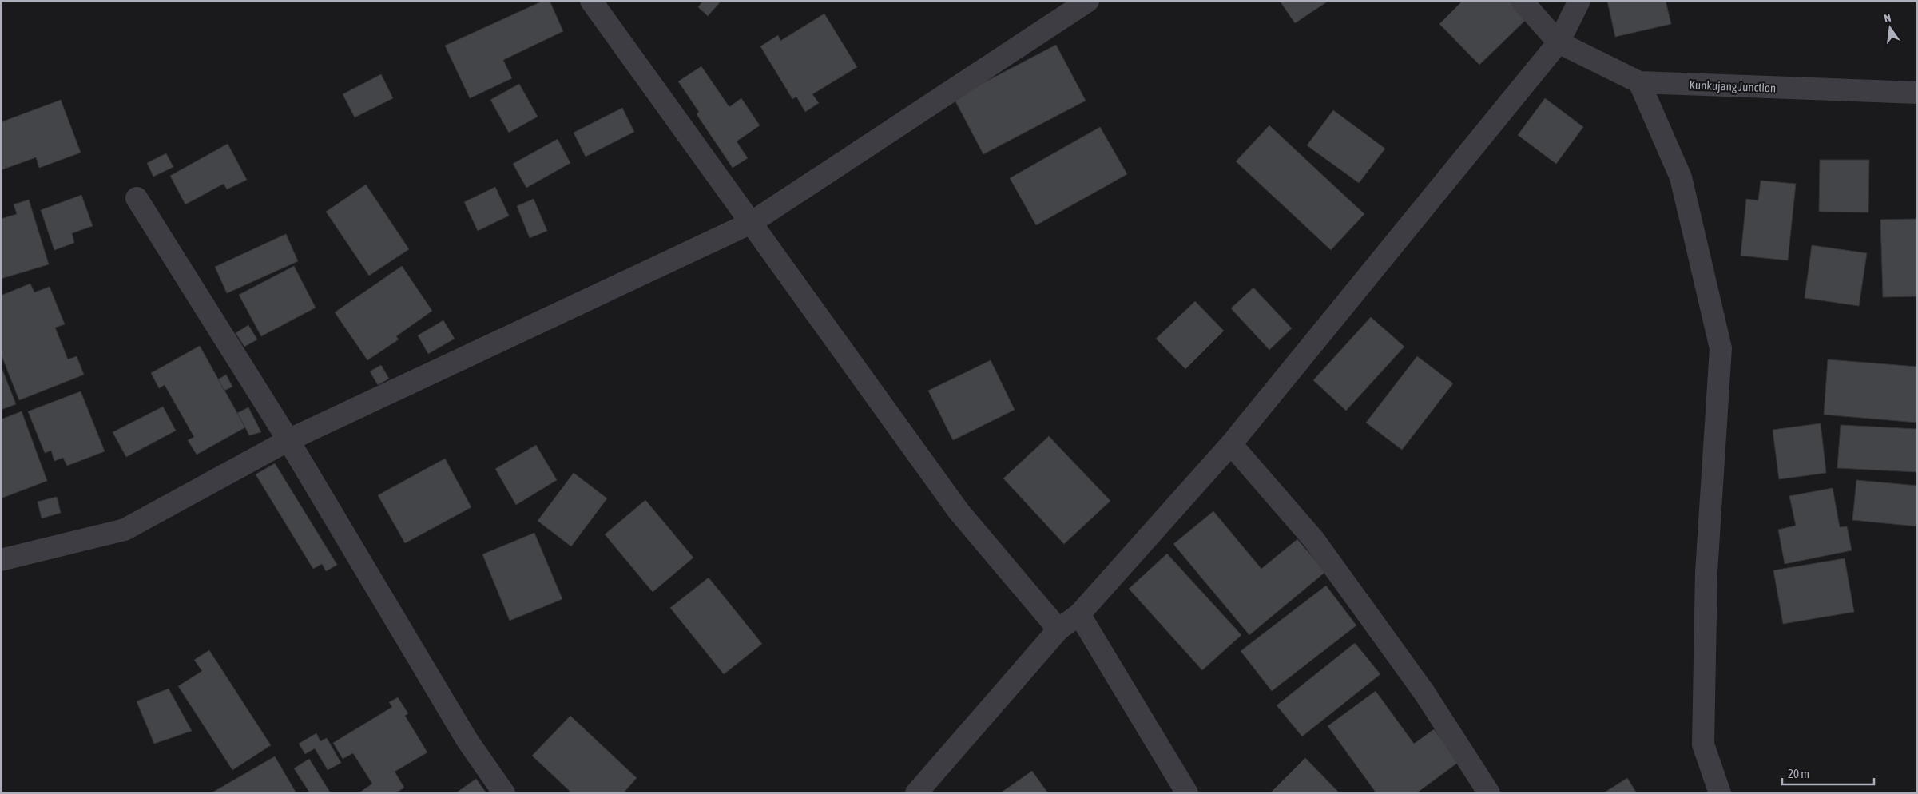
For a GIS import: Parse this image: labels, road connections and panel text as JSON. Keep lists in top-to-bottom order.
{
  "streets": {
    "street": ["Kunkujang Junction"]
  },
  "scale_bar": "20 m",
  "north": "top"
}
